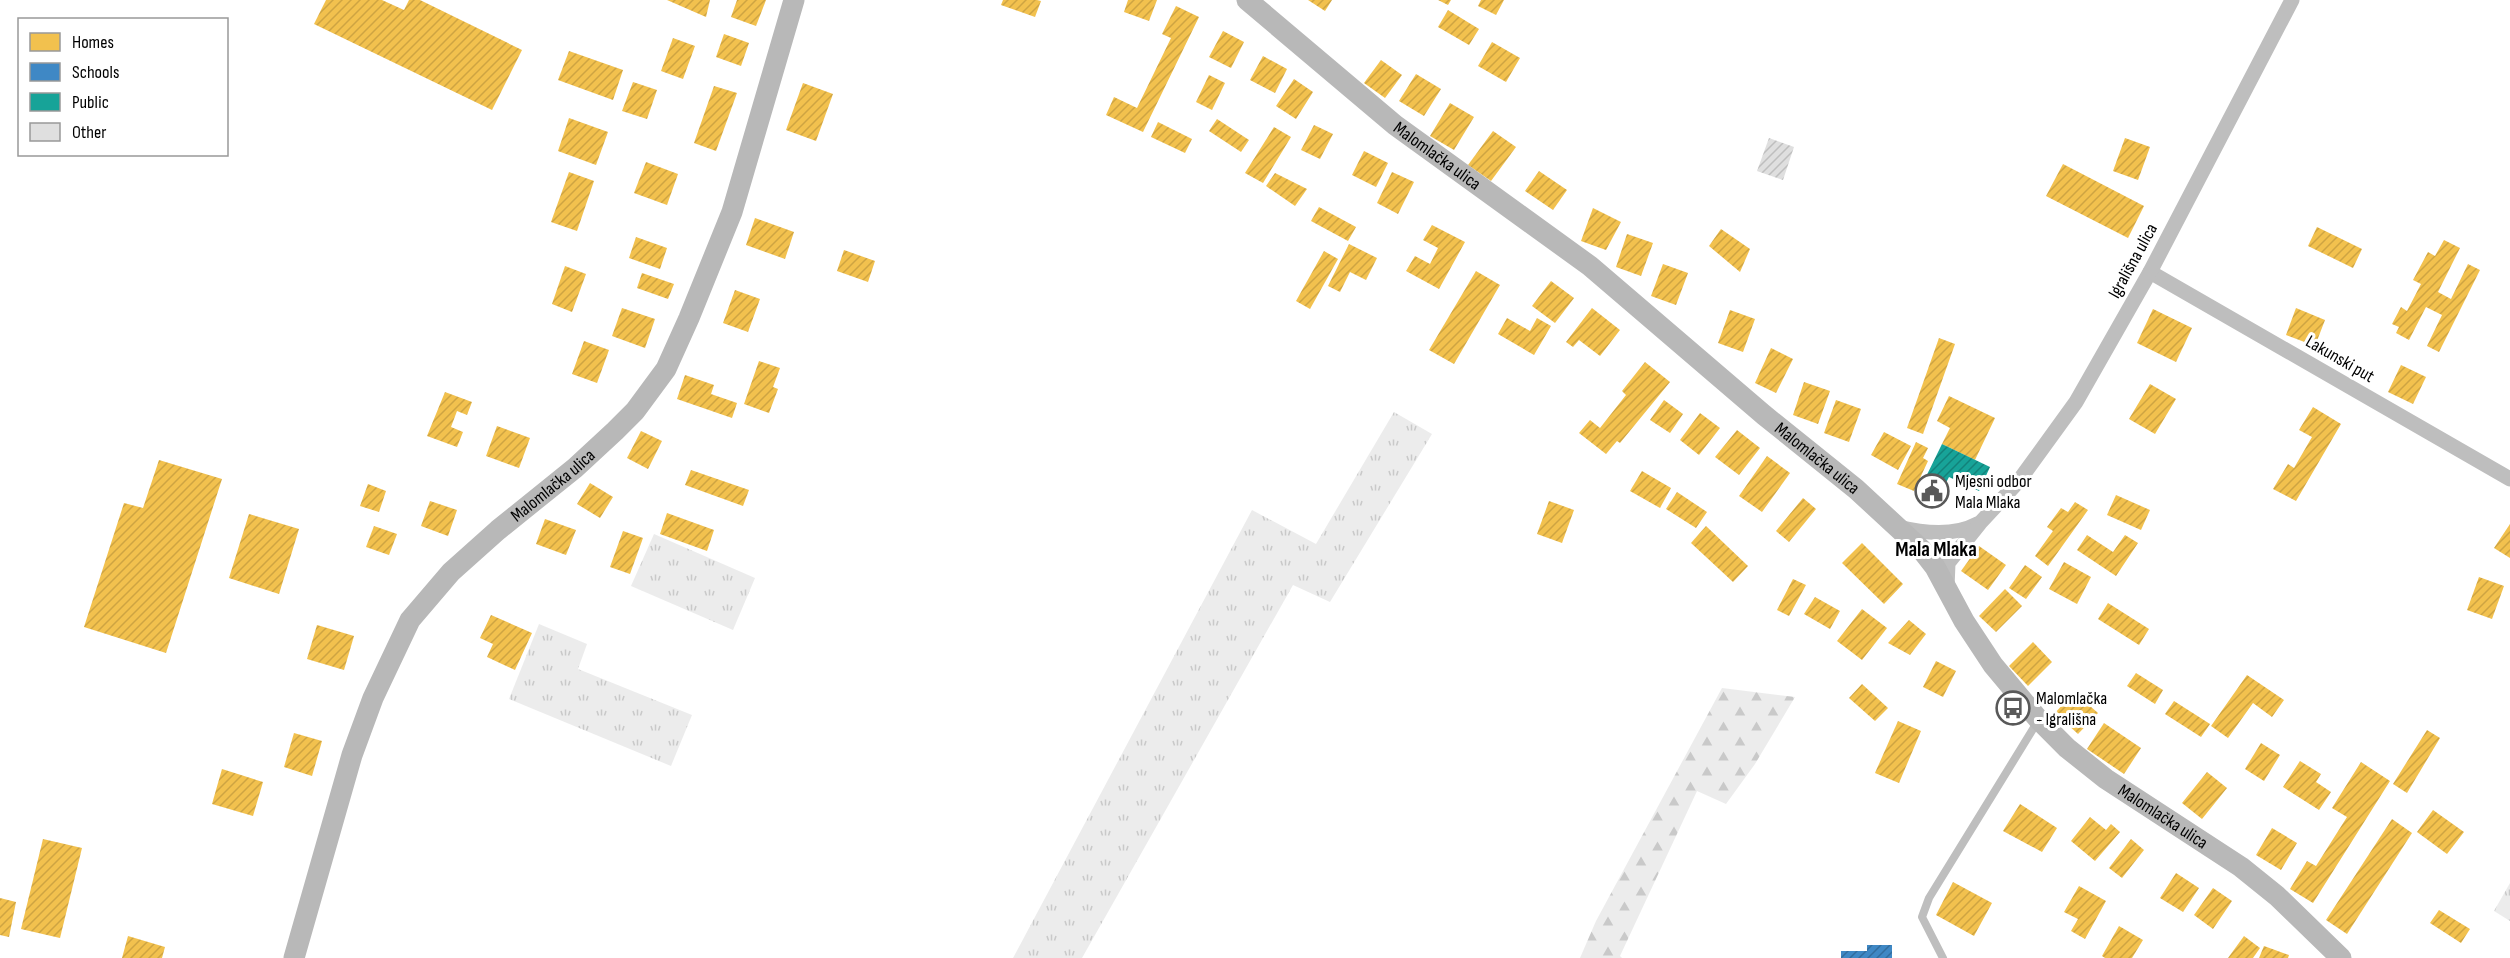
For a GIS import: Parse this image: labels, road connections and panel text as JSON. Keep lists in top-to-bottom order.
{
  "streets": {
    "street": ["Malomlačka ulica", "Igrališna ulica", "Lakunski put"]
  },
  "crossings": [
    ["Malomlačka ulica", "Igrališna ulica"],
    ["Igrališna ulica", "Lakunski put"]
  ],
  "districts": ["Mala Mlaka"],
  "places": {
    "public building": ["Mjesni odbor Mala Mlaka"],
    "bus stop": ["Malomlačka - Igrališna"]
  },
  "legend": [
    "Homes",
    "Schools",
    "Public",
    "Other"
  ]
}
